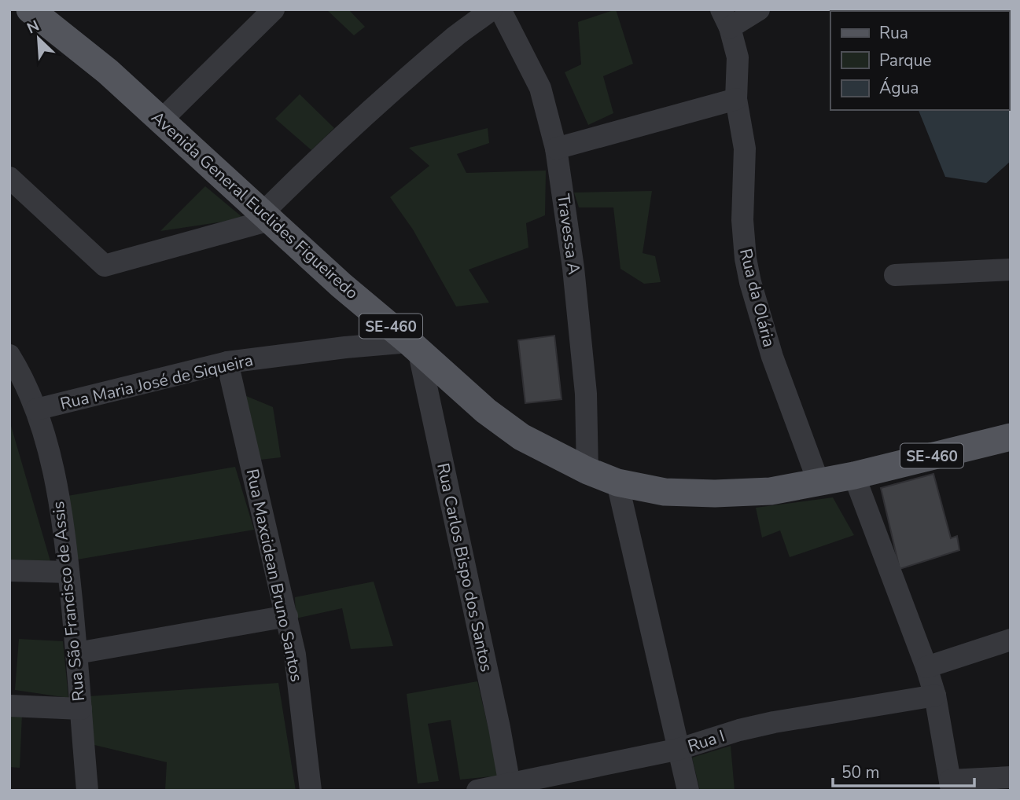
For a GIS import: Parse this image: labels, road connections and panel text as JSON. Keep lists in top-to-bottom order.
{
  "streets": {
    "main road": ["Avenida General Euclides Figueiredo", "SE-460"],
    "street": [
      "Travessa A",
      "Rua da Olária",
      "Rua Maria José de Siqueira",
      "Rua Carlos Bispo dos Santos",
      "Rua Maxcidean Bruno Santos",
      "Rua São Francisco de Assis",
      "Rua I"
    ]
  },
  "crossings": [
    ["Avenida General Euclides Figueiredo", "Travessa A"],
    ["Avenida General Euclides Figueiredo", "Rua da Olária"],
    ["Avenida General Euclides Figueiredo", "Rua Maria José de Siqueira"],
    ["Avenida General Euclides Figueiredo", "Rua Carlos Bispo dos Santos"],
    ["Rua Maria José de Siqueira", "Rua Carlos Bispo dos Santos"],
    ["Rua Maria José de Siqueira", "Rua Maxcidean Bruno Santos"],
    ["Rua Maria José de Siqueira", "Rua São Francisco de Assis"],
    ["Rua Carlos Bispo dos Santos", "Rua I"]
  ],
  "legend": ["Rua", "Parque", "Água"],
  "scale_bar": "50 m",
  "north": "top left"
}
